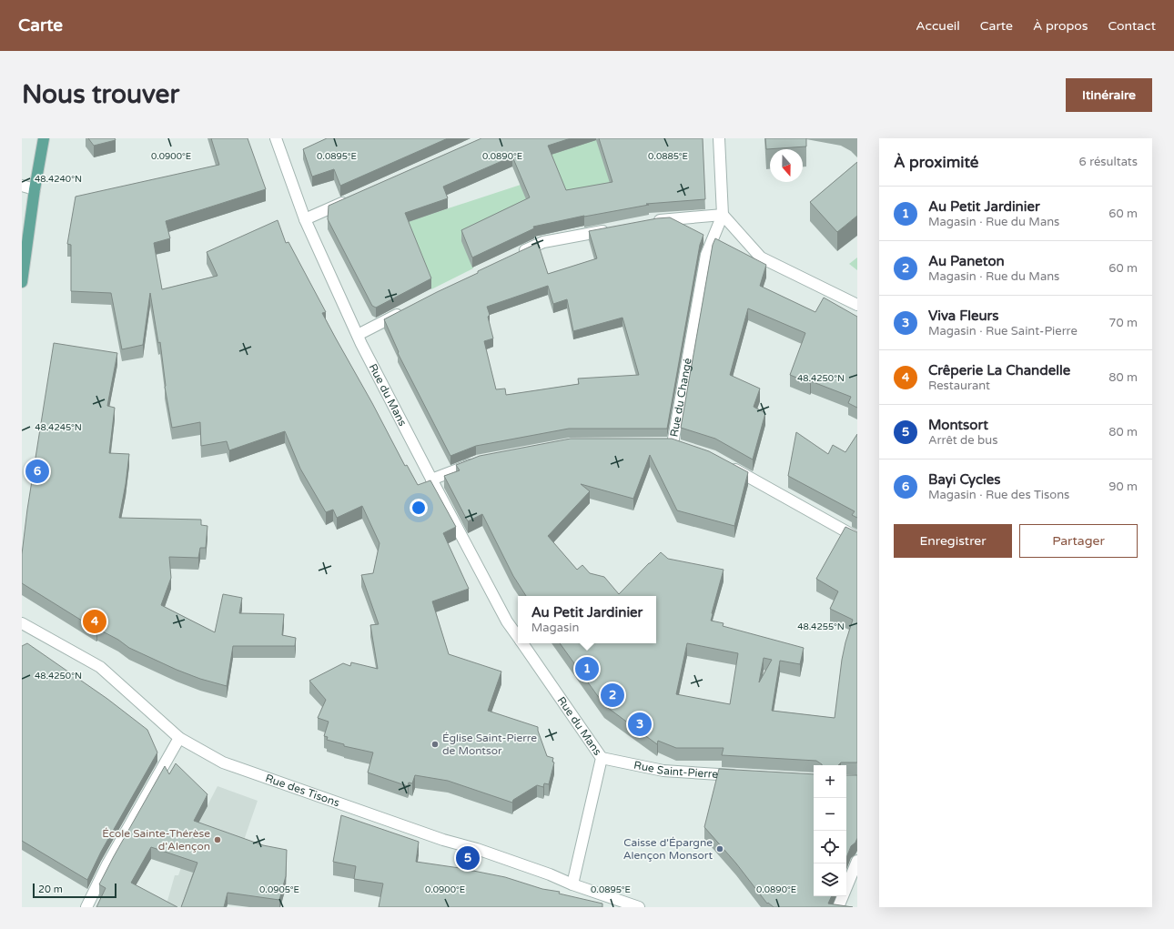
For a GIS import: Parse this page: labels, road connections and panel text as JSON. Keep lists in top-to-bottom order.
{
  "streets": {
    "street": [
      "Rue du Mans",
      "Rue du Changé",
      "Rue Saint-Pierre",
      "Rue des Tisons"
    ]
  },
  "crossings": [
    ["Rue du Mans", "Rue Saint-Pierre"],
    ["Rue du Mans", "Rue des Tisons"]
  ],
  "places": ["Église Saint-Pierre de Montsor", "École Sainte-Thérèse d'Alençon", "Caisse d'Épargne Alençon Monsort"],
  "scale_bar": "20 m",
  "north": "bottom",
  "page": {
    "header": "Carte",
    "nav": [
      "Accueil",
      "Carte",
      "À propos",
      "Contact"
    ],
    "buttons": [
      "Itinéraire",
      ["Enregistrer", "Partager"]
    ],
    "title": "Nous trouver",
    "heading": ["À proximité", "6 résultats"],
    "list": [
      {
        "mark": "1",
        "name": "Au Petit Jardinier",
        "note": "Magasin · Rue du Mans",
        "value": "60 m"
      },
      {
        "mark": "2",
        "name": "Au Paneton",
        "note": "Magasin · Rue du Mans",
        "value": "60 m"
      },
      {
        "mark": "3",
        "name": "Viva Fleurs",
        "note": "Magasin · Rue Saint-Pierre",
        "value": "70 m"
      },
      {
        "mark": "4",
        "name": "Crêperie La Chandelle",
        "note": "Restaurant",
        "value": "80 m"
      },
      {
        "mark": "5",
        "name": "Montsort",
        "note": "Arrêt de bus",
        "value": "80 m"
      },
      {
        "mark": "6",
        "name": "Bayi Cycles",
        "note": "Magasin · Rue des Tisons",
        "value": "90 m"
      }
    ],
    "pins": [
      "6",
      "4",
      "1",
      "2",
      "3",
      "5"
    ],
    "popup": ["Au Petit Jardinier", "Magasin"],
    "map_buttons": ["+", "−"],
    "scale": "20 m"
  },
  "coordinates": [
    "0.0900°E",
    "0.0895°E",
    "0.0890°E",
    "0.0885°E",
    "48.4240°N",
    "48.4250°N",
    "48.4245°N",
    "48.4255°N",
    "0.0905°E"
  ]
}
